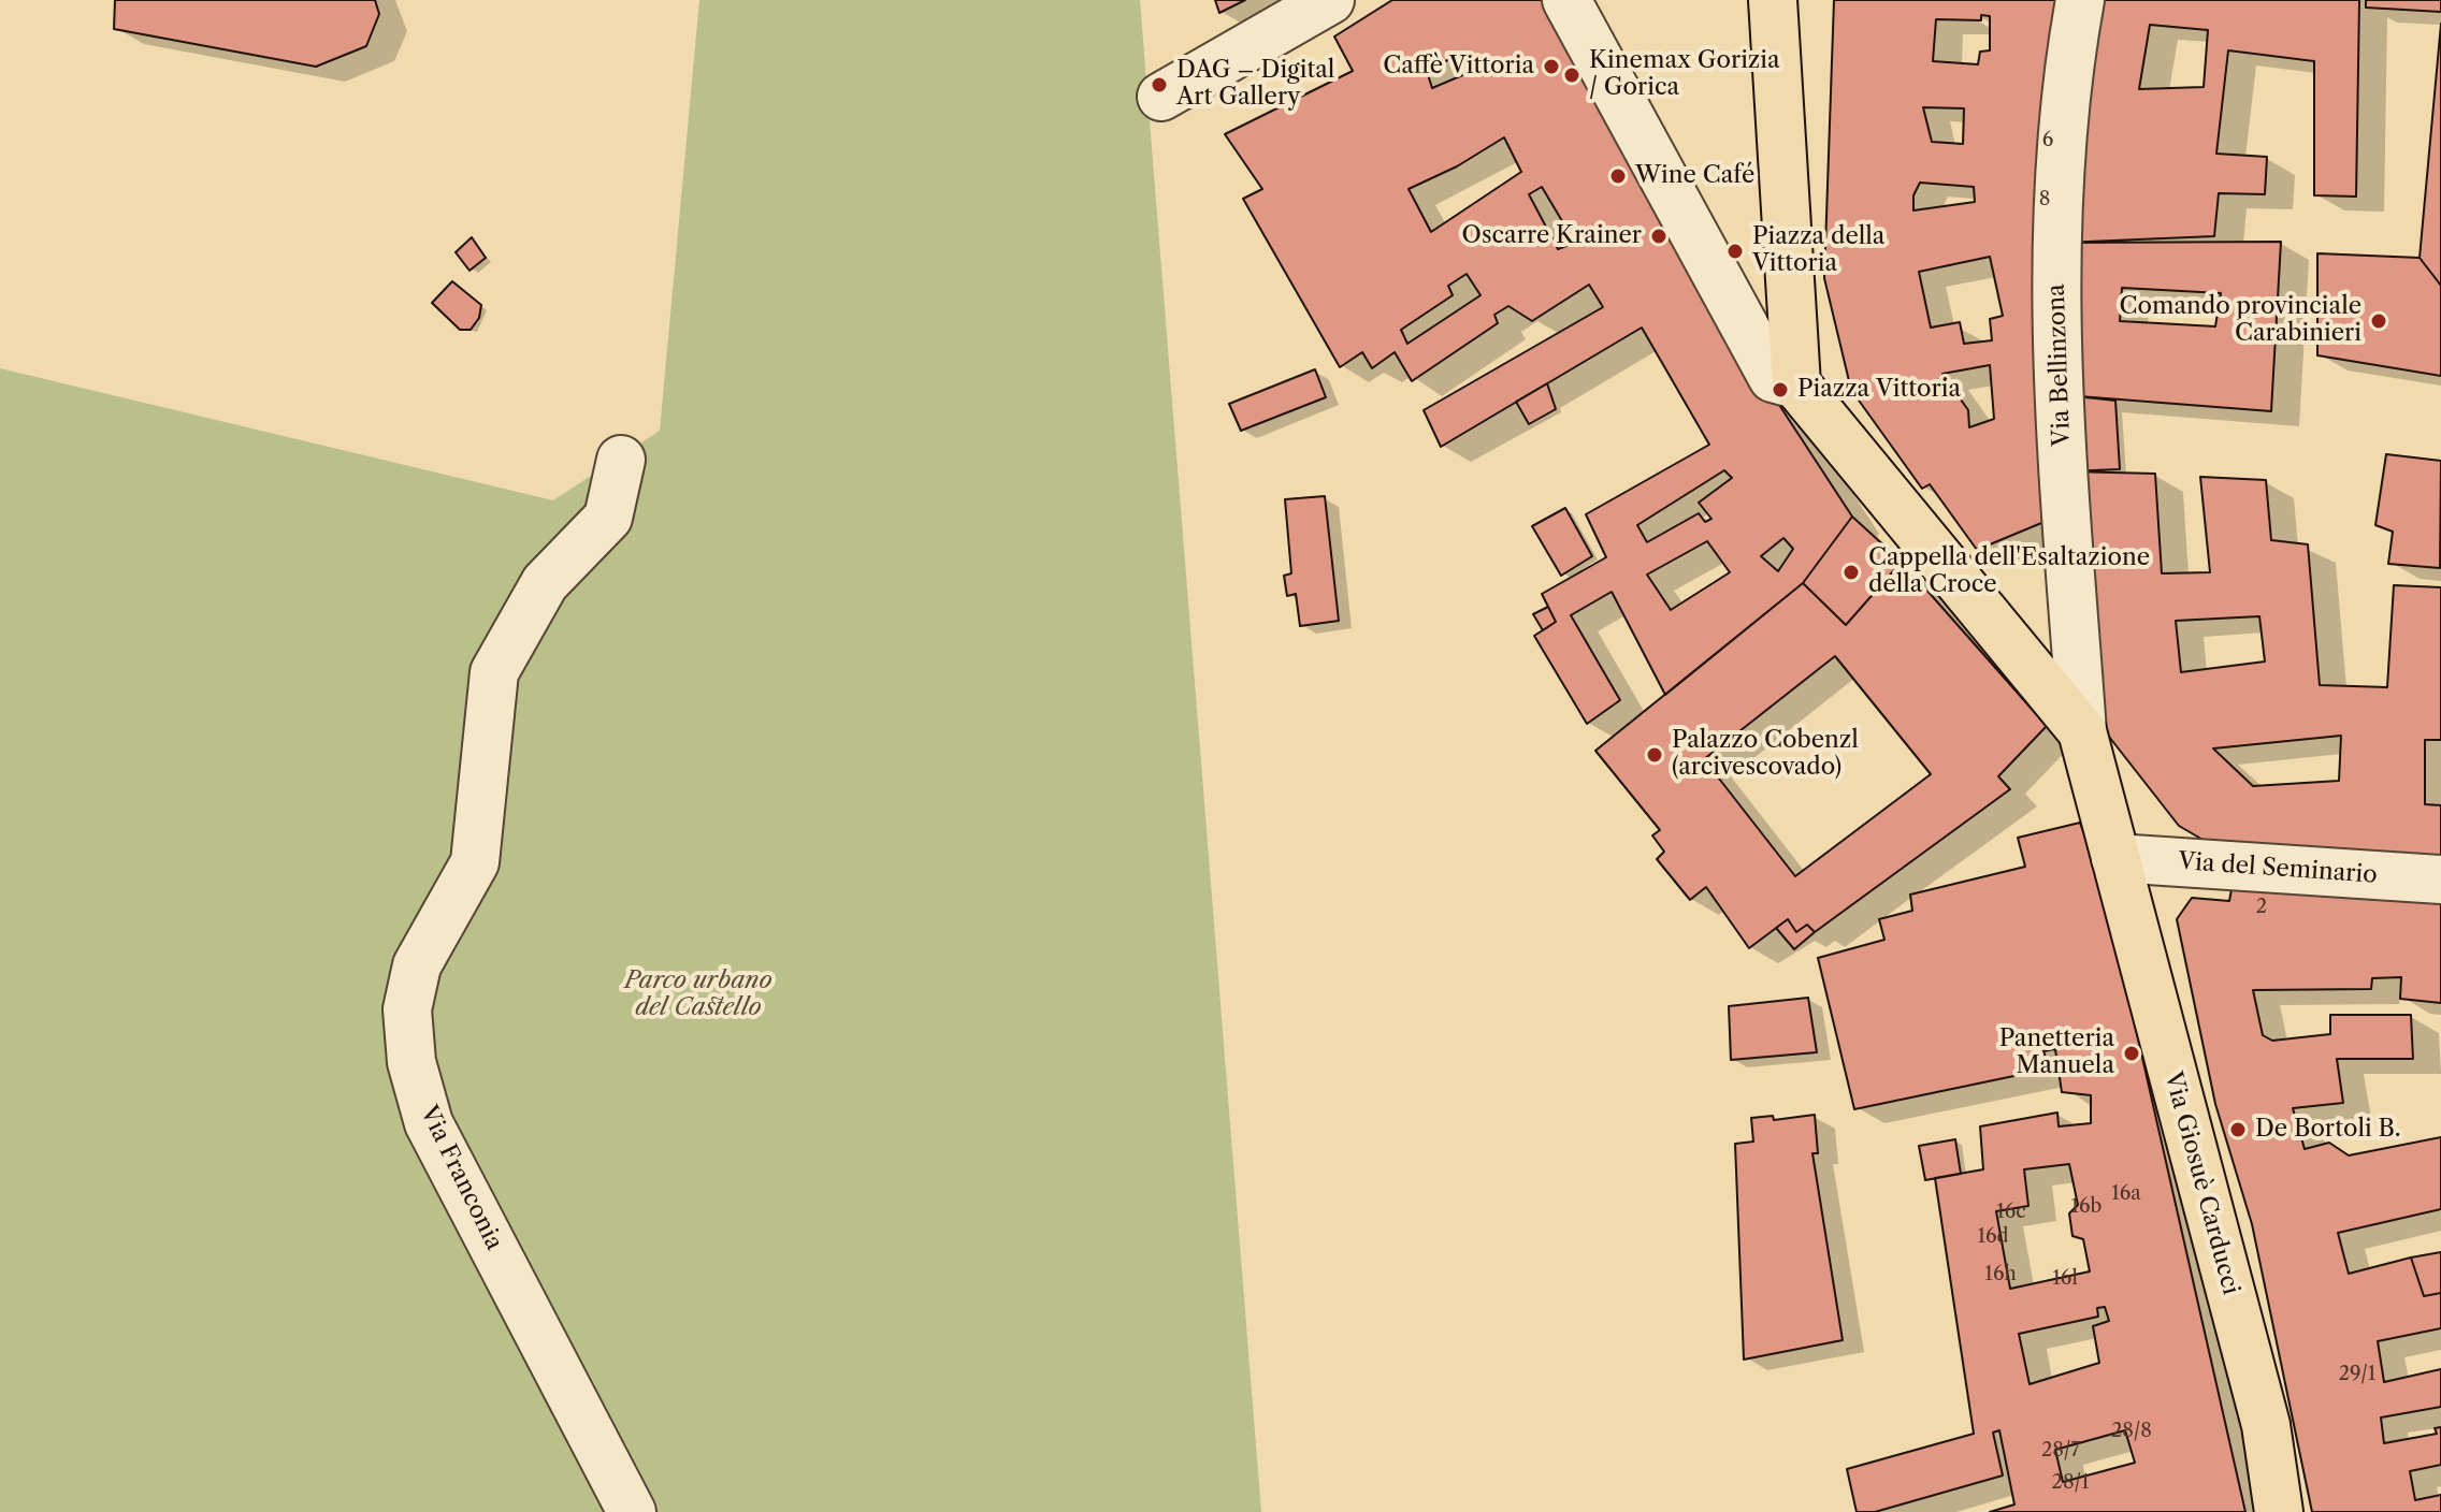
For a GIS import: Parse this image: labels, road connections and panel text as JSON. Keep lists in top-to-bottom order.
{
  "streets": {
    "main road": ["Via Giosuè Carducci"],
    "street": ["Via Bellinzona", "Via del Seminario", "Via Franconia"]
  },
  "crossings": [
    ["Via Bellinzona", "Via Giosuè Carducci"],
    ["Via del Seminario", "Via Giosuè Carducci"]
  ],
  "parks": ["Parco urbano del Castello"],
  "places": [
    "Caffè Vittoria",
    "Kinemax Gorizia / Gorica",
    "DAG – Digital Art Gallery",
    "Wine Café",
    "Oscarre Krainer",
    "Piazza della Vittoria",
    "Comando provinciale Carabinieri",
    "Piazza Vittoria",
    "Cappella dell'Esaltazione della Croce",
    "Palazzo Cobenzl (arcivescovado)",
    "Panetteria Manuela",
    "De Bortoli B."
  ],
  "house_numbers": [
    "6",
    "8",
    "2",
    "16a",
    "16b",
    "16c",
    "16d",
    "16h",
    "16l",
    "29/1",
    "28/8",
    "28/7",
    "28/1"
  ]
}
